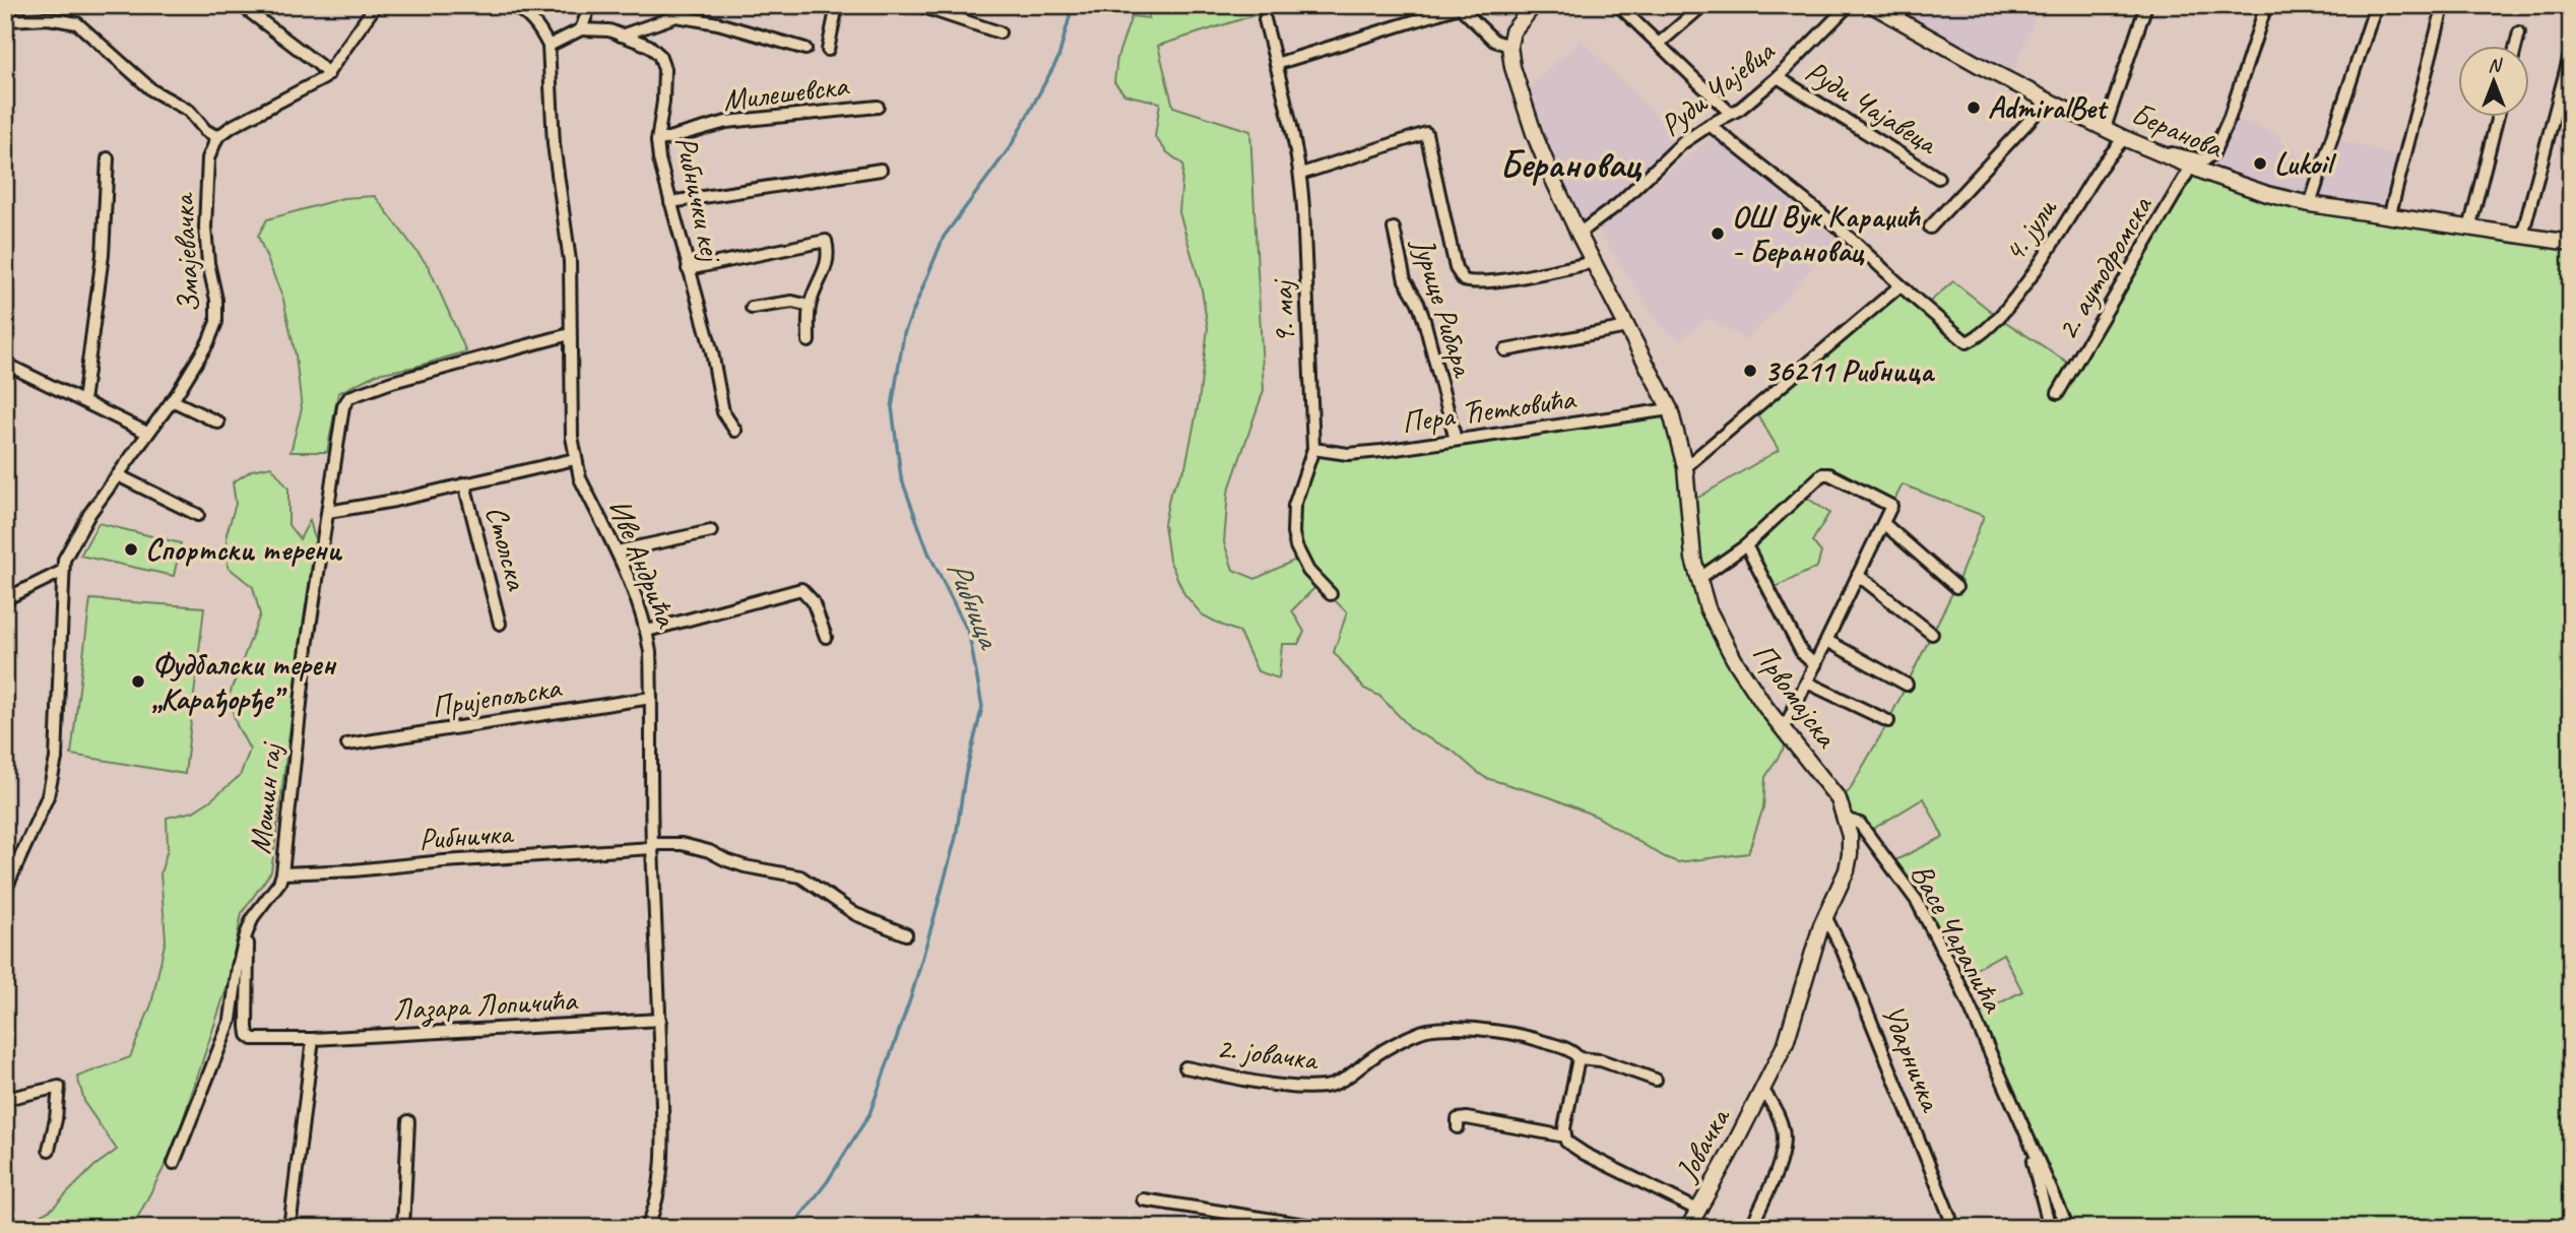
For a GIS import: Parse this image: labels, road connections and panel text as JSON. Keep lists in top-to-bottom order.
{
  "streets": {
    "main road": ["Беранова", "Првомајска", "Јовачка"],
    "street": [
      "Руди Чајевца",
      "Милешевска",
      "Руди Чајавеца",
      "Рибнички кеј",
      "4. јули",
      "Змајевачка",
      "2. аутодромска",
      "Јурице Рибара",
      "9. мај",
      "Пера Ћетковића",
      "Столска",
      "Иве Андрића",
      "Пријепољска",
      "Мошин гај",
      "Рибничка",
      "Васе Чарапића",
      "Лазара Лопичића",
      "2. јовачка",
      "Ударничка"
    ]
  },
  "crossings": [
    ["Руди Чајевца", "Руди Чајавеца"],
    ["Руди Чајевца", "Првомајска"],
    ["Милешевска", "Рибнички кеј"],
    ["Беранова", "4. јули"],
    ["Беранова", "2. аутодромска"],
    ["Јурице Рибара", "Пера Ћетковића"],
    ["9. мај", "Пера Ћетковића"],
    ["Пера Ћетковића", "Првомајска"],
    ["Столска", "Иве Андрића"],
    ["Столска", "Мошин гај"],
    ["Иве Андрића", "Пријепољска"],
    ["Иве Андрића", "Мошин гај"],
    ["Иве Андрића", "Рибничка"],
    ["Иве Андрића", "Лазара Лопичића"],
    ["Првомајска", "Васе Чарапића"],
    ["Првомајска", "Ударничка"],
    ["Првомајска", "Јовачка"],
    ["Мошин гај", "Рибничка"],
    ["Мошин гај", "Лазара Лопичића"]
  ],
  "districts": ["Берановац"],
  "water": ["Рибница"],
  "places": [
    "AdmiralBet",
    "Lukoil",
    "ОШ Вук Караџић - Берановац",
    "36211 Рибница",
    "Спортски терени",
    "Фудбалски терен „Карађорђе”"
  ],
  "north": "top"
}
